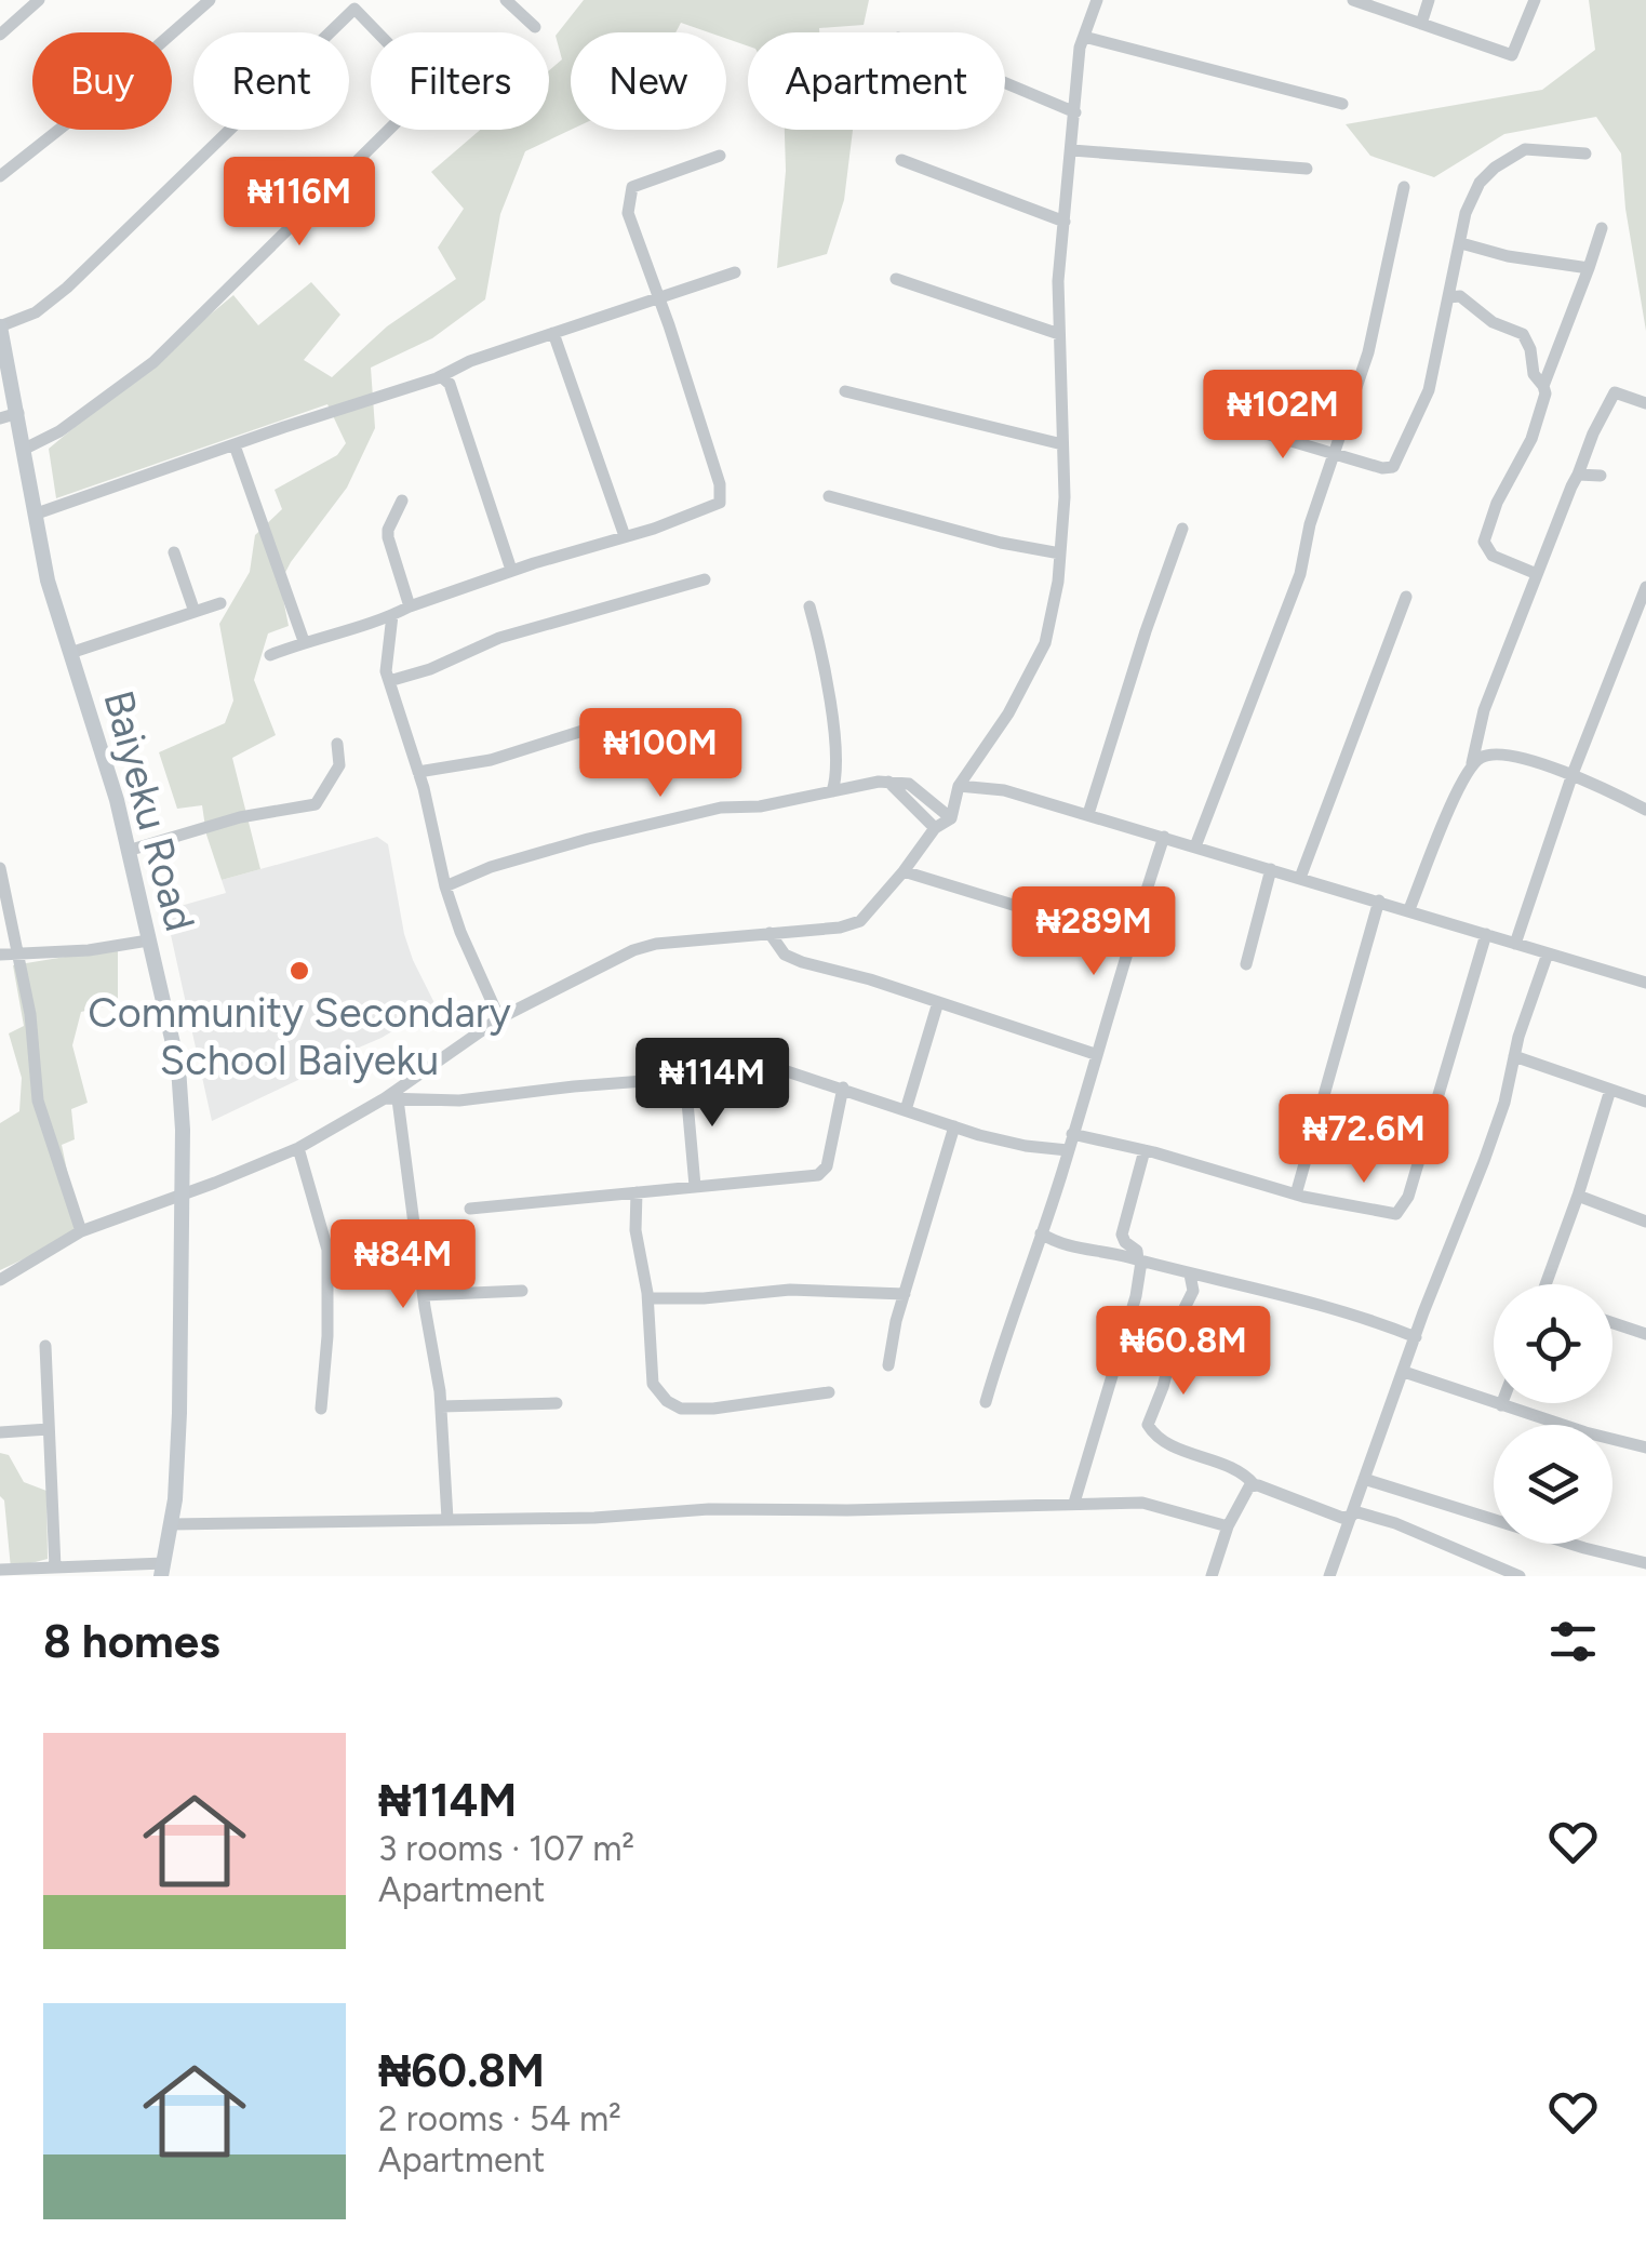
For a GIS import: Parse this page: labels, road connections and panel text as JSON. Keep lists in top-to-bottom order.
{
  "streets": {
    "main road": ["Baiyeku Road"]
  },
  "places": ["Community Secondary School Baiyeku"],
  "page": {
    "chip": [
      "Buy",
      "Rent",
      "Filters",
      "New",
      "Apartment"
    ],
    "price": [
      "₦116M",
      "₦102M",
      "₦100M",
      "₦289M",
      "₦114M",
      "₦72.6M",
      "₦84M",
      "₦60.8M"
    ],
    "heading": "8 homes",
    "list": [
      {
        "name": "₦114M",
        "note": "3 rooms · 107 m² · Apartment"
      },
      {
        "name": "₦60.8M",
        "note": "2 rooms · 54 m² · Apartment"
      }
    ]
  }
}
